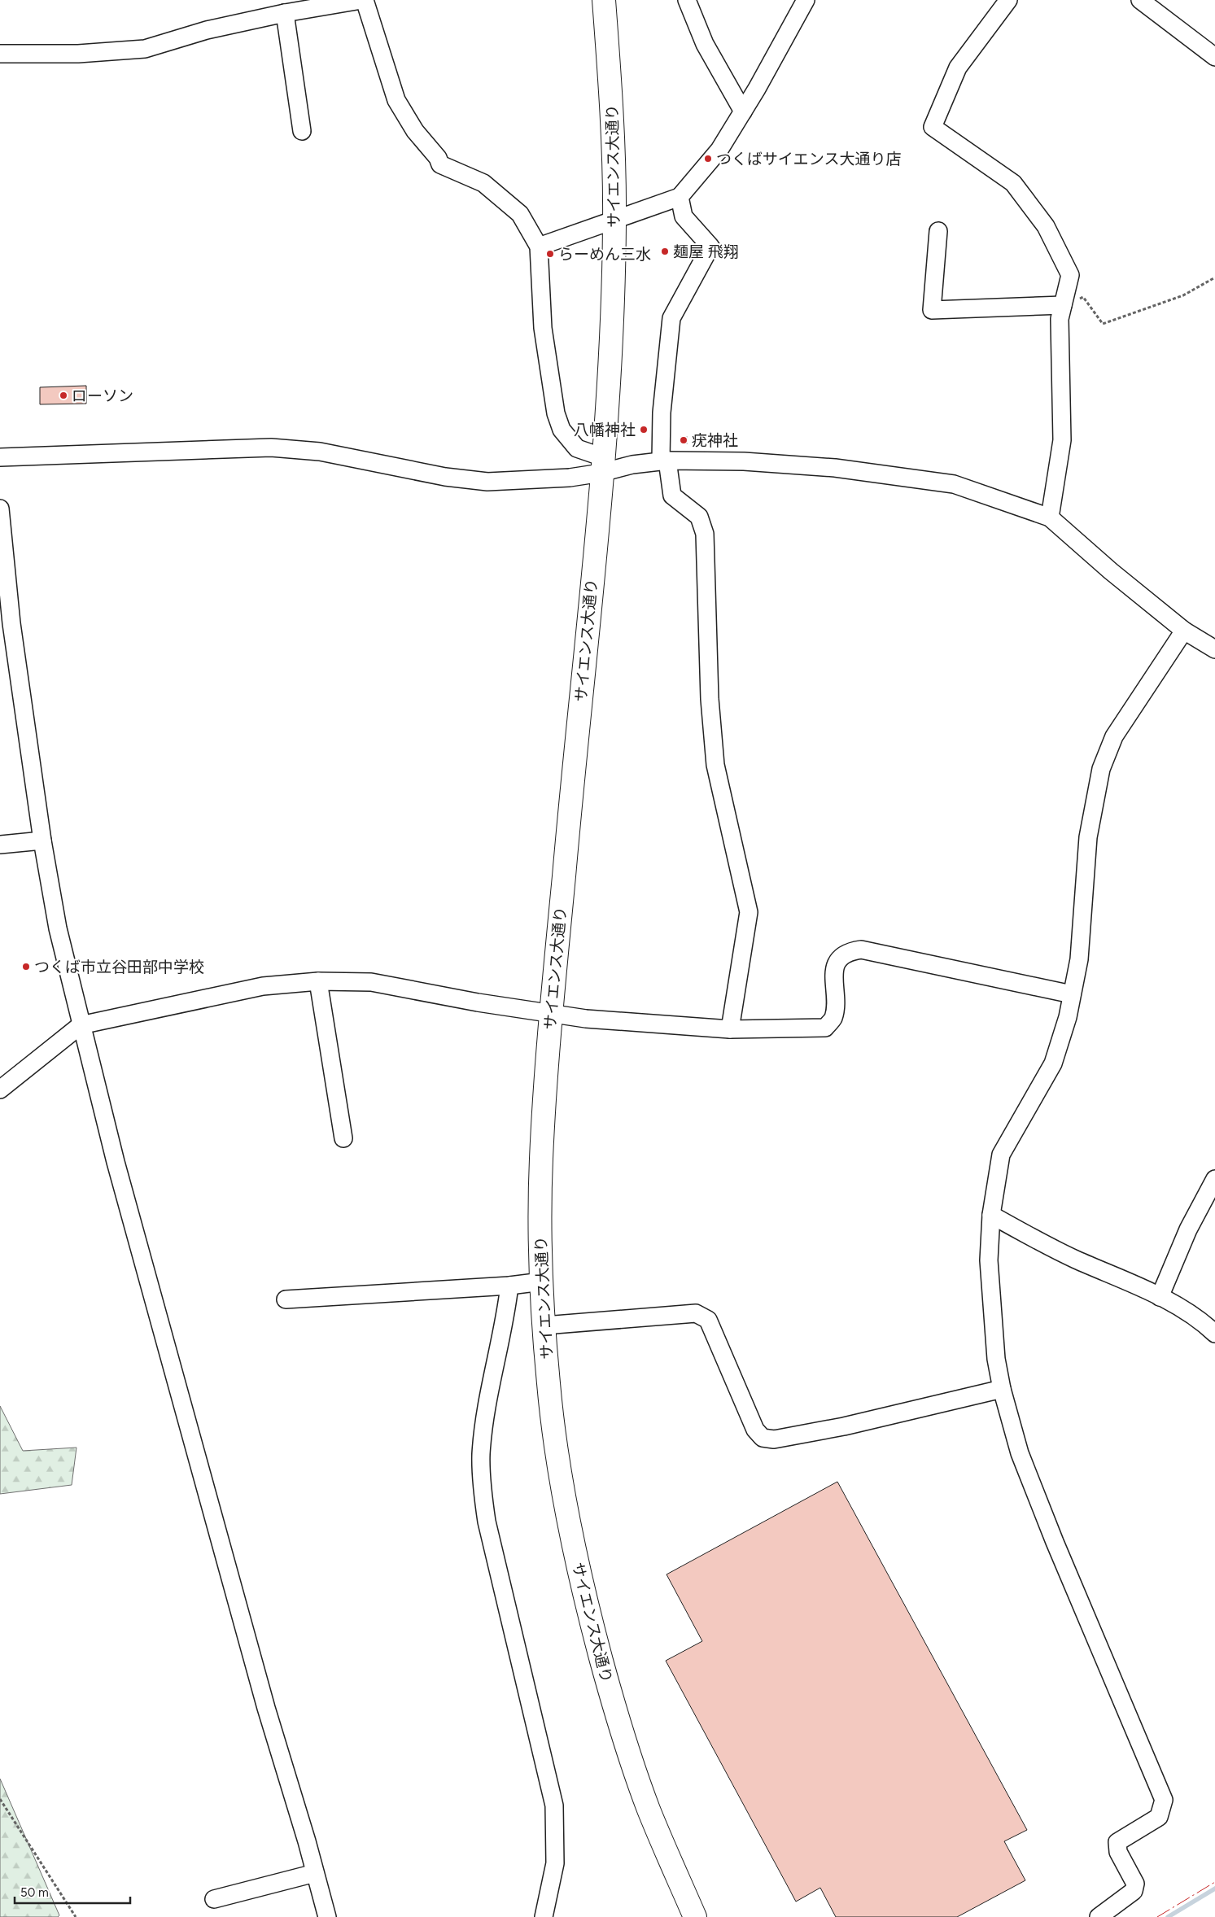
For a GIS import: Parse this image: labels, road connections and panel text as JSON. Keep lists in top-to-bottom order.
{
  "streets": {
    "main road": ["サイエンス大通り"]
  },
  "places": [
    "つくばサイエンス大通り店",
    "麺屋 飛翔",
    "らーめん三水",
    "ローソン",
    "八幡神社",
    "疣神社",
    "つくば市立谷田部中学校"
  ],
  "scale_bar": "50 m"
}
